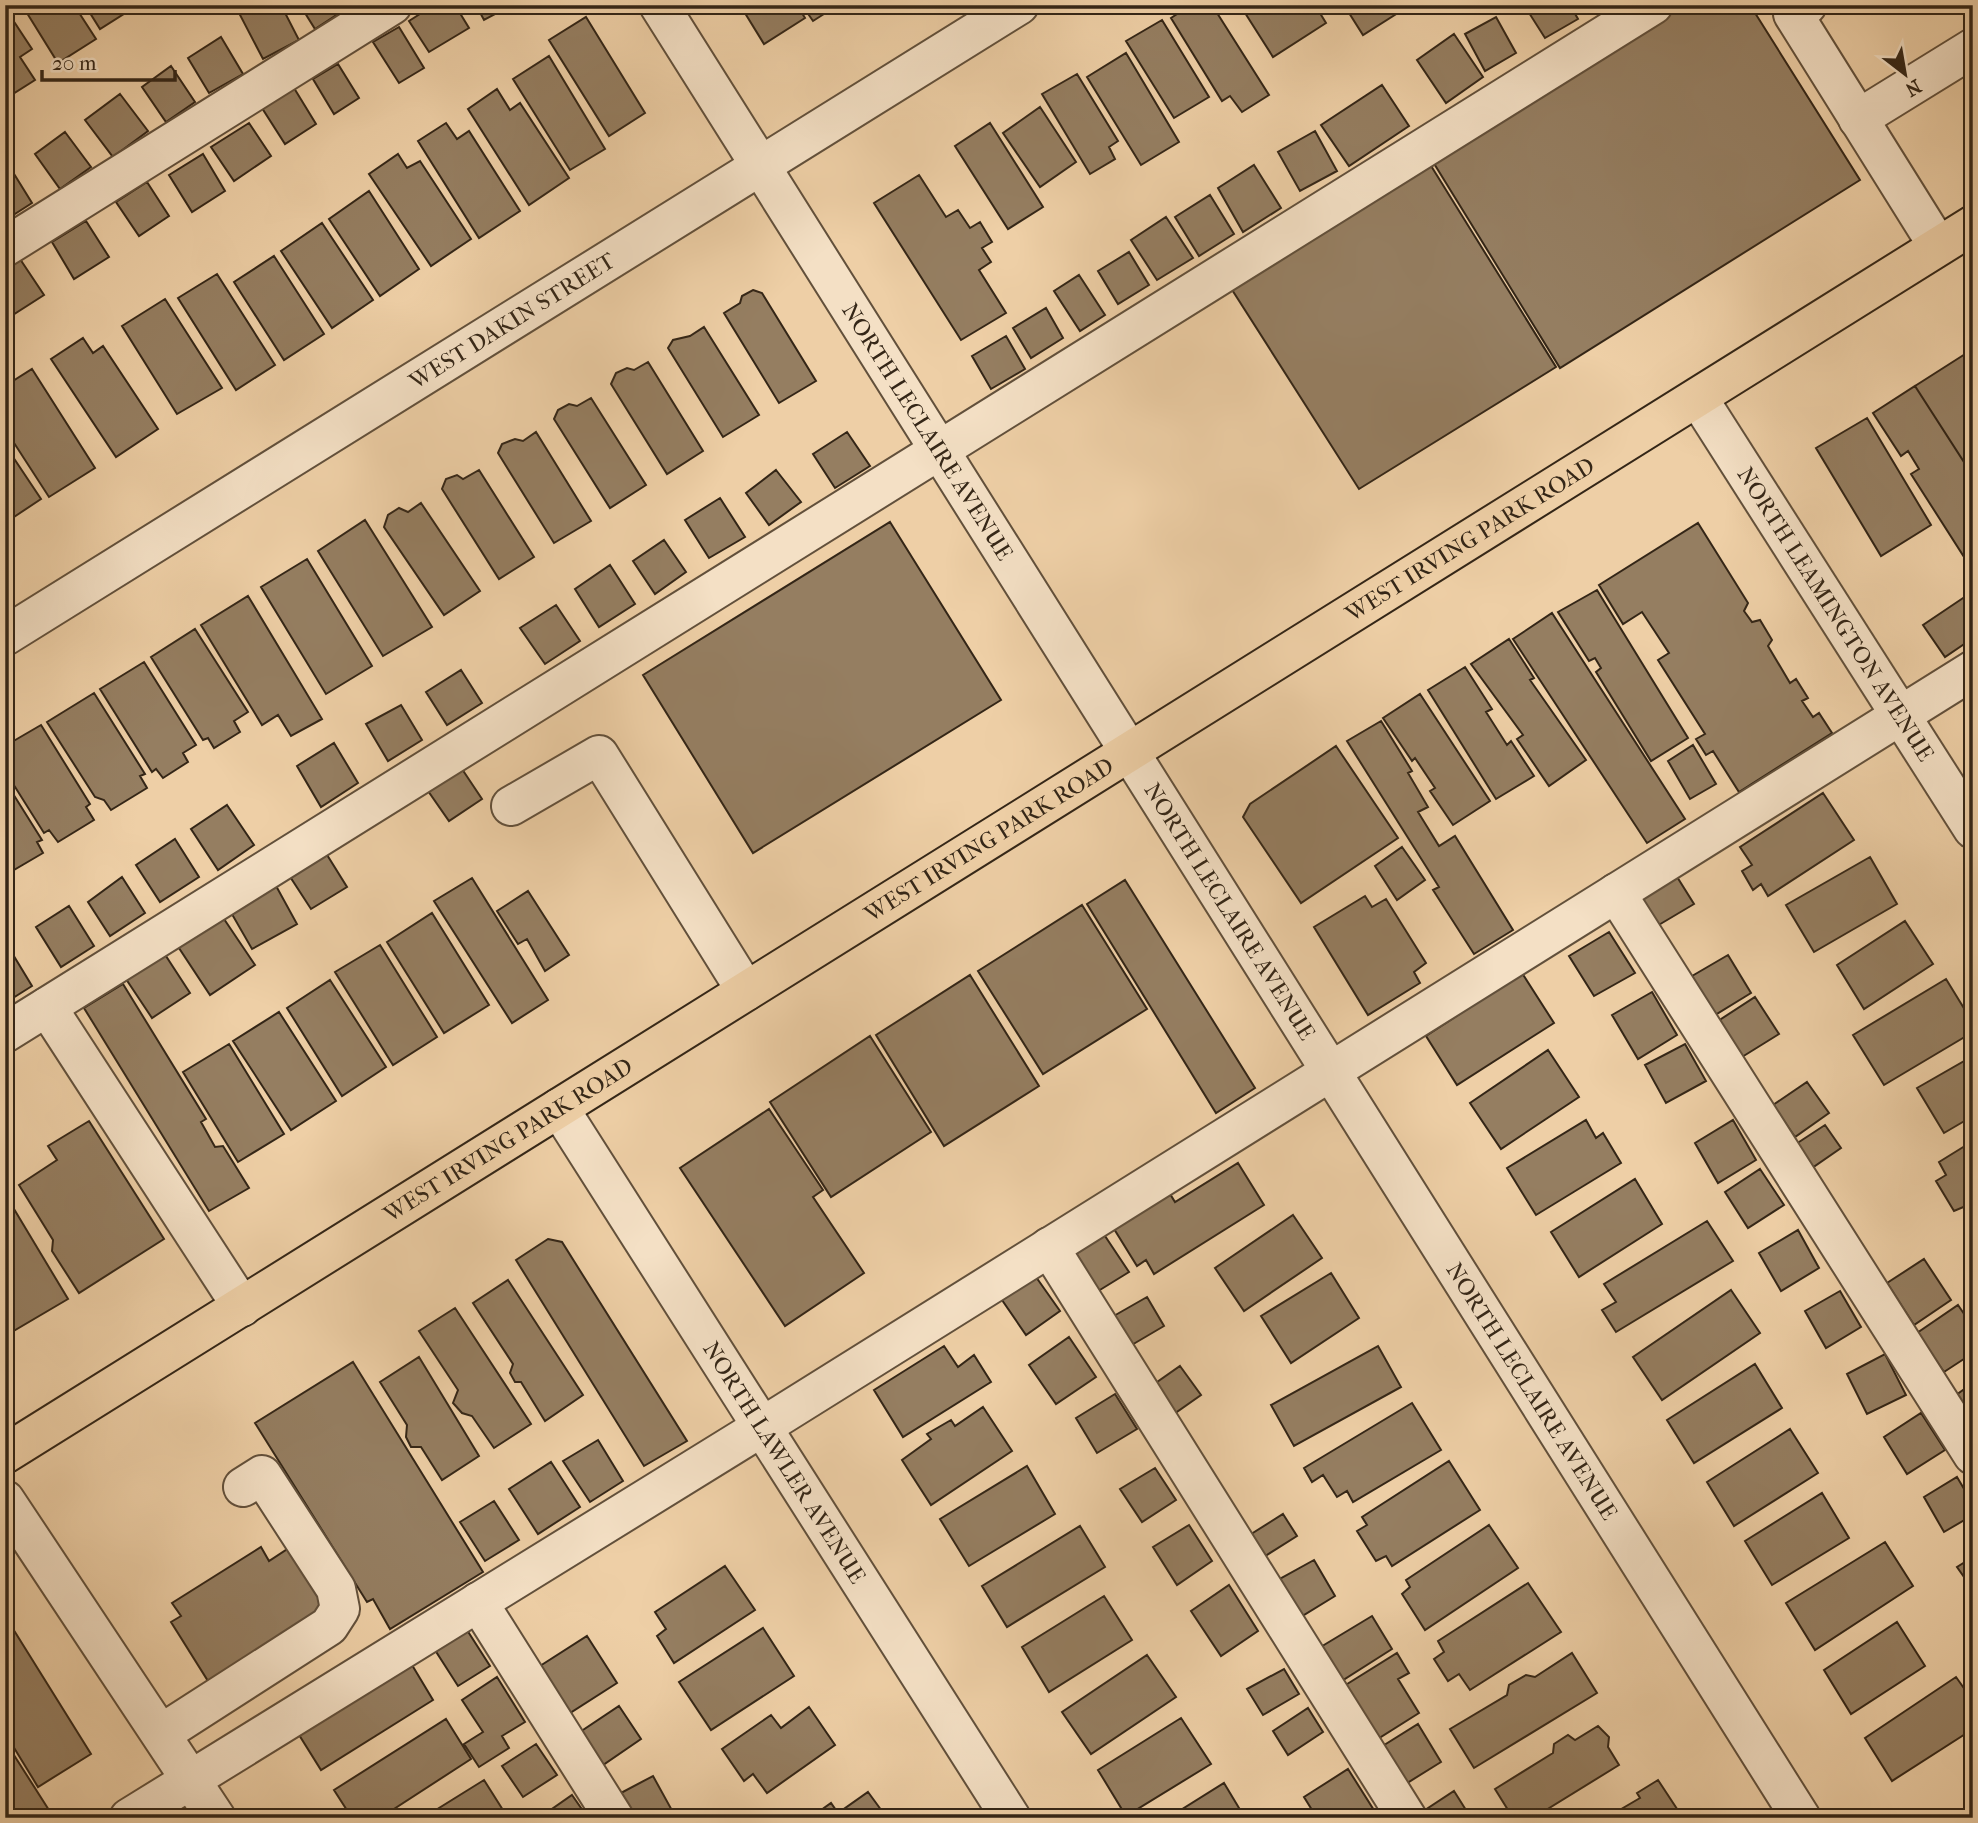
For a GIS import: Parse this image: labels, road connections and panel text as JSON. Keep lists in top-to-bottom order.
{
  "streets": {
    "main road": ["WEST IRVING PARK ROAD"],
    "street": [
      "WEST DAKIN STREET",
      "NORTH LECLAIRE AVENUE",
      "NORTH LEAMINGTON AVENUE",
      "NORTH LAWLER AVENUE"
    ]
  },
  "crossings": [
    ["WEST DAKIN STREET", "NORTH LECLAIRE AVENUE"],
    ["NORTH LECLAIRE AVENUE", "WEST IRVING PARK ROAD"],
    ["WEST IRVING PARK ROAD", "NORTH LEAMINGTON AVENUE"],
    ["WEST IRVING PARK ROAD", "NORTH LAWLER AVENUE"]
  ],
  "scale_bar": "20 m",
  "north": "bottom right"
}
